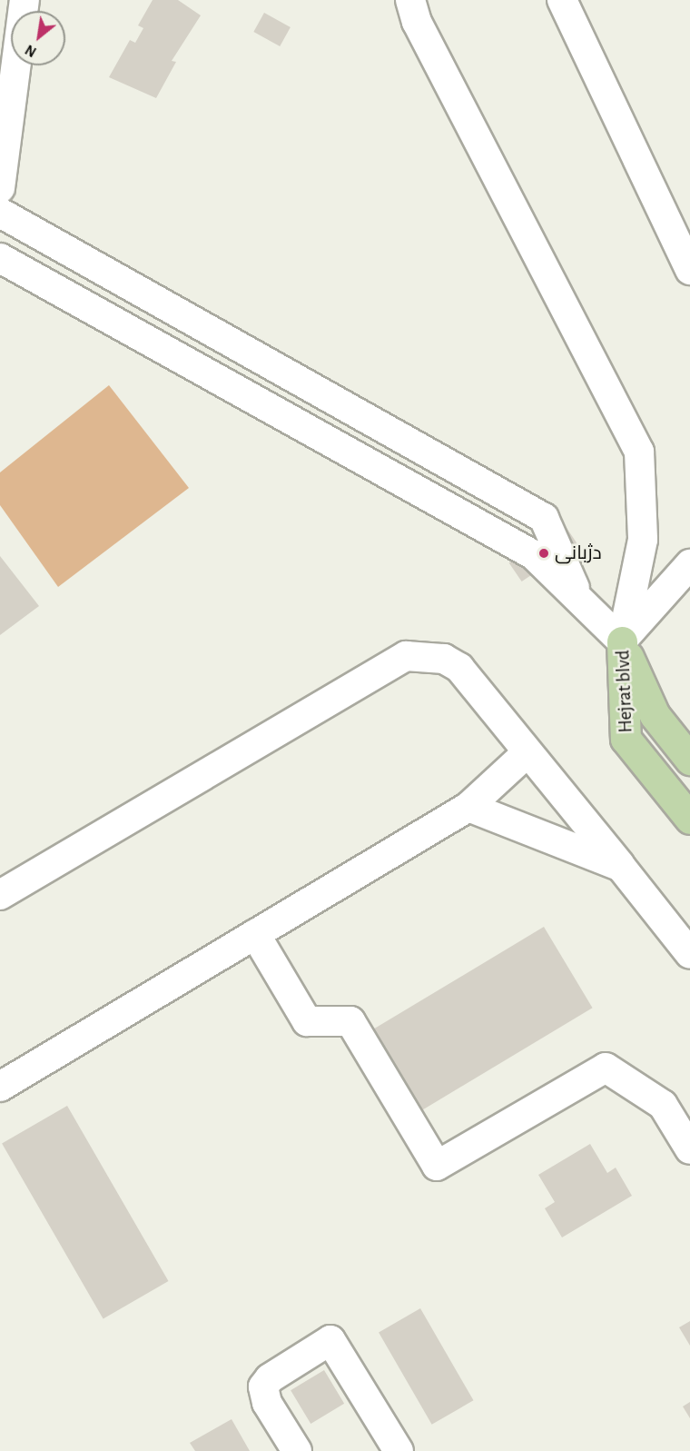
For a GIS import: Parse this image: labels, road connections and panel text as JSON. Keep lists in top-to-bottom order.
{
  "streets": {
    "main road": ["Hejrat blvd"]
  },
  "places": ["دژبانی"],
  "north": "bottom left"
}
